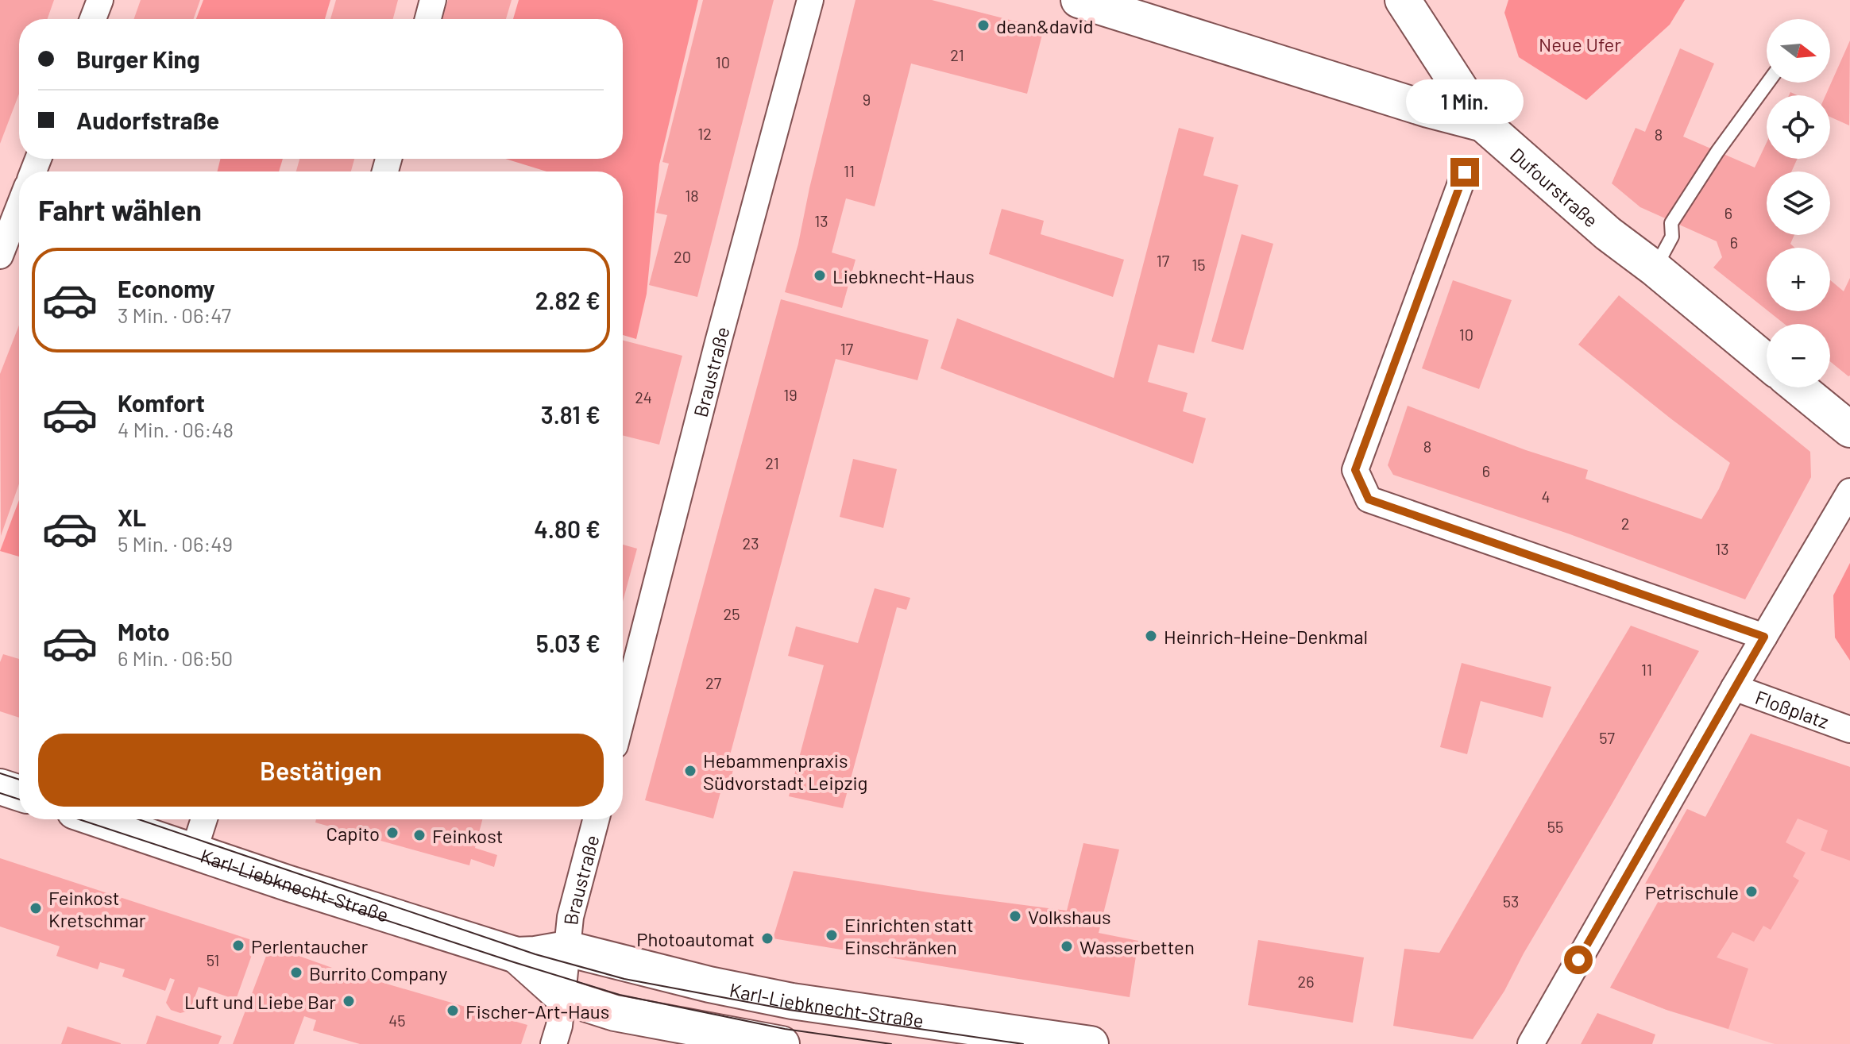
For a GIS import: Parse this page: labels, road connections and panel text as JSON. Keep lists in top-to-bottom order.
{
  "streets": {
    "main road": ["Dufourstraße", "Karl-Liebknecht-Straße"],
    "street": ["Braustraße", "Floßplatz"]
  },
  "crossings": [
    ["Braustraße", "Karl-Liebknecht-Straße"]
  ],
  "parks": ["Neue Ufer"],
  "places": [
    "dean&david",
    "Liebknecht-Haus",
    "Heinrich-Heine-Denkmal",
    "Hebammenpraxis Südvorstadt Leipzig",
    "Capito",
    "Feinkost",
    "Petrischule",
    "Feinkost Kretschmar",
    "Volkshaus",
    "Einrichten statt Einschränken",
    "Photoautomat",
    "Perlentaucher",
    "Wasserbetten",
    "Burrito Company",
    "Luft und Liebe Bar",
    "Fischer-Art-Haus"
  ],
  "house_numbers": [
    "21",
    "10",
    "9",
    "12",
    "8",
    "11",
    "18",
    "6",
    "13",
    "6",
    "20",
    "17",
    "15",
    "10",
    "17",
    "19",
    "24",
    "8",
    "21",
    "6",
    "4",
    "2",
    "23",
    "13",
    "25",
    "11",
    "27",
    "57",
    "55",
    "53",
    "51",
    "26",
    "45"
  ],
  "north": "right",
  "page": {
    "map_buttons": ["+", "−"],
    "banner": ["Burger King", "Audorfstraße"],
    "bubble": "1 Min.",
    "heading": "Fahrt wählen",
    "list": [
      {
        "name": "Economy",
        "note": "3 Min. · 06:47",
        "value": "2.82 €"
      },
      {
        "name": "Komfort",
        "note": "4 Min. · 06:48",
        "value": "3.81 €"
      },
      {
        "name": "XL",
        "note": "5 Min. · 06:49",
        "value": "4.80 €"
      },
      {
        "name": "Moto",
        "note": "6 Min. · 06:50",
        "value": "5.03 €"
      }
    ],
    "buttons": "Bestätigen"
  }
}
